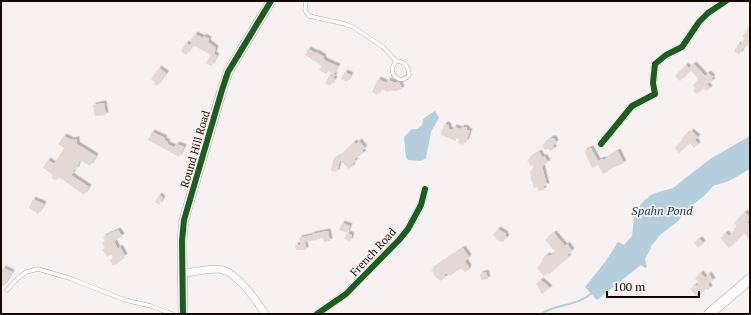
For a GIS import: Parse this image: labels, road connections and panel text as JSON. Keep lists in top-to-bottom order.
{
  "streets": {
    "street": ["Round Hill Road", "French Road"]
  },
  "water": ["Spahn Pond"],
  "scale_bar": "100 m"
}
